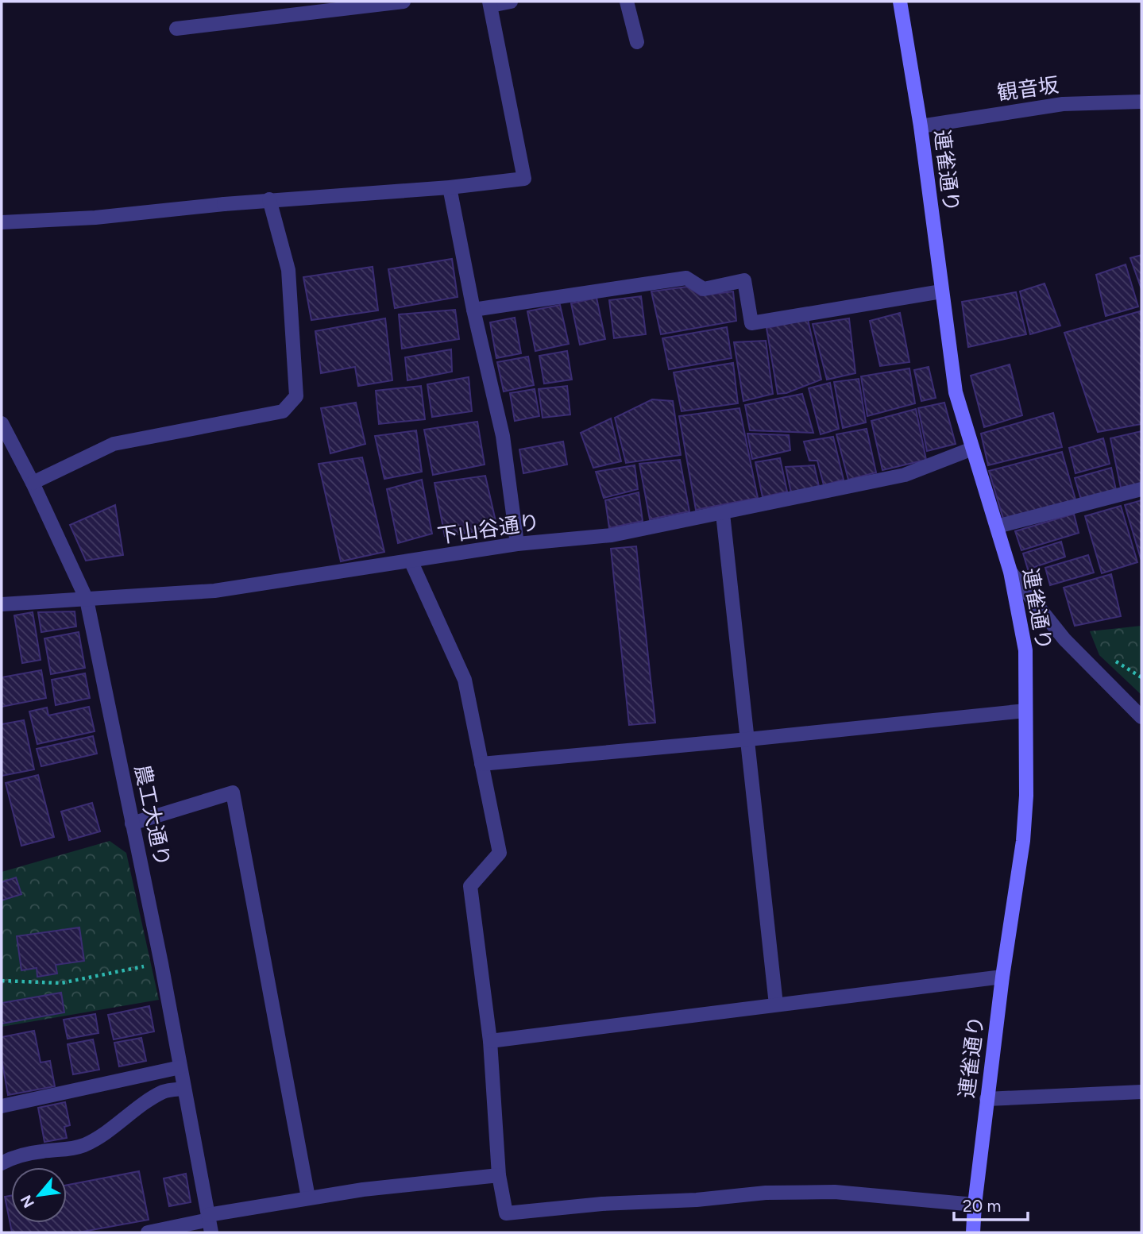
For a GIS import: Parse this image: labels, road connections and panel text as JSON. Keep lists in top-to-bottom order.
{
  "streets": {
    "main road": ["連雀通り"],
    "street": ["観音坂", "下山谷通り", "農工大通り"]
  },
  "crossings": [
    ["観音坂", "連雀通り"],
    ["連雀通り", "下山谷通り"],
    ["下山谷通り", "農工大通り"]
  ],
  "scale_bar": "20 m",
  "north": "bottom left"
}
